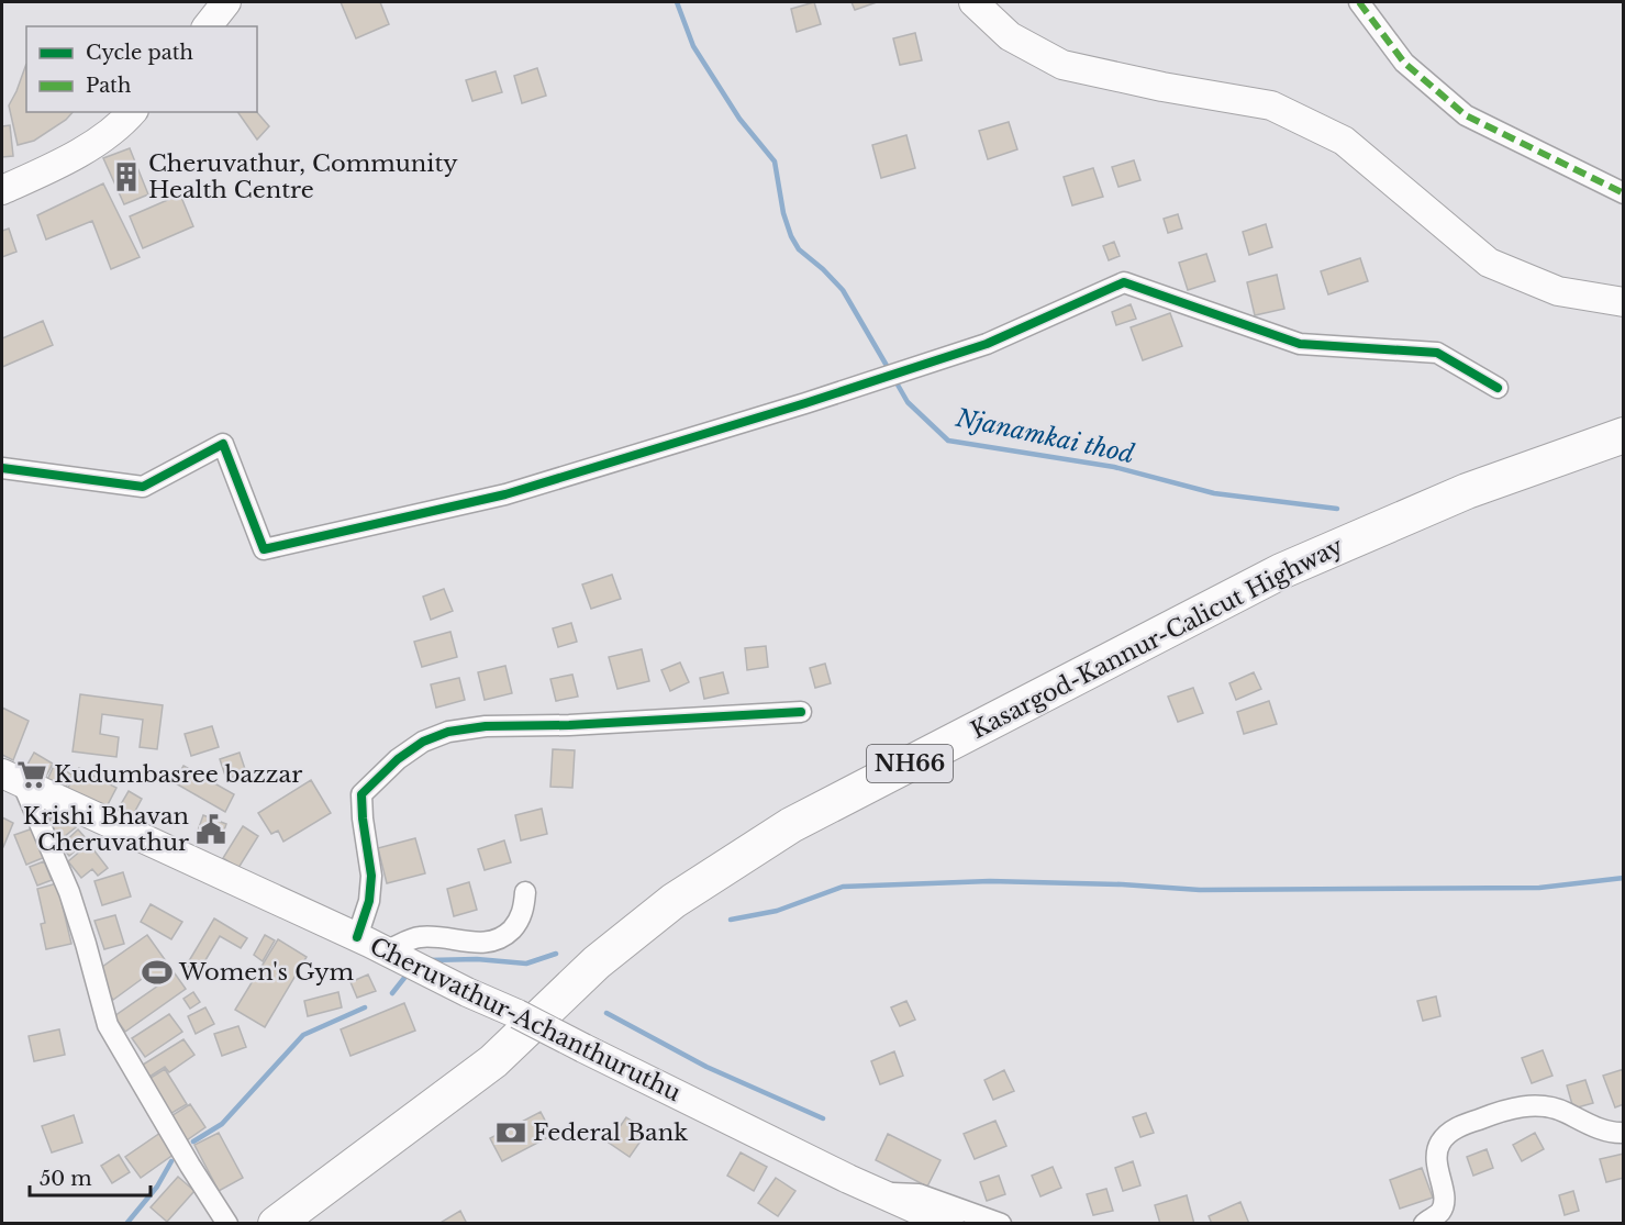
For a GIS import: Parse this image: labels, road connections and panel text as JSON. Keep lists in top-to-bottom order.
{
  "streets": {
    "highway": ["Kasargod-Kannur-Calicut Highway", "NH66"],
    "main road": ["Cheruvathur-Achanthuruthu"]
  },
  "water": ["Njanamkai thod"],
  "places": {
    "building": ["Cheruvathur, Community Health Centre"],
    "supermarket": ["Kudumbasree bazzar"],
    "public building": ["Krishi Bhavan Cheruvathur"],
    "sports": ["Women's Gym"],
    "bank": ["Federal Bank"]
  },
  "legend": ["Cycle path", "Path"],
  "scale_bar": "50 m"
}
